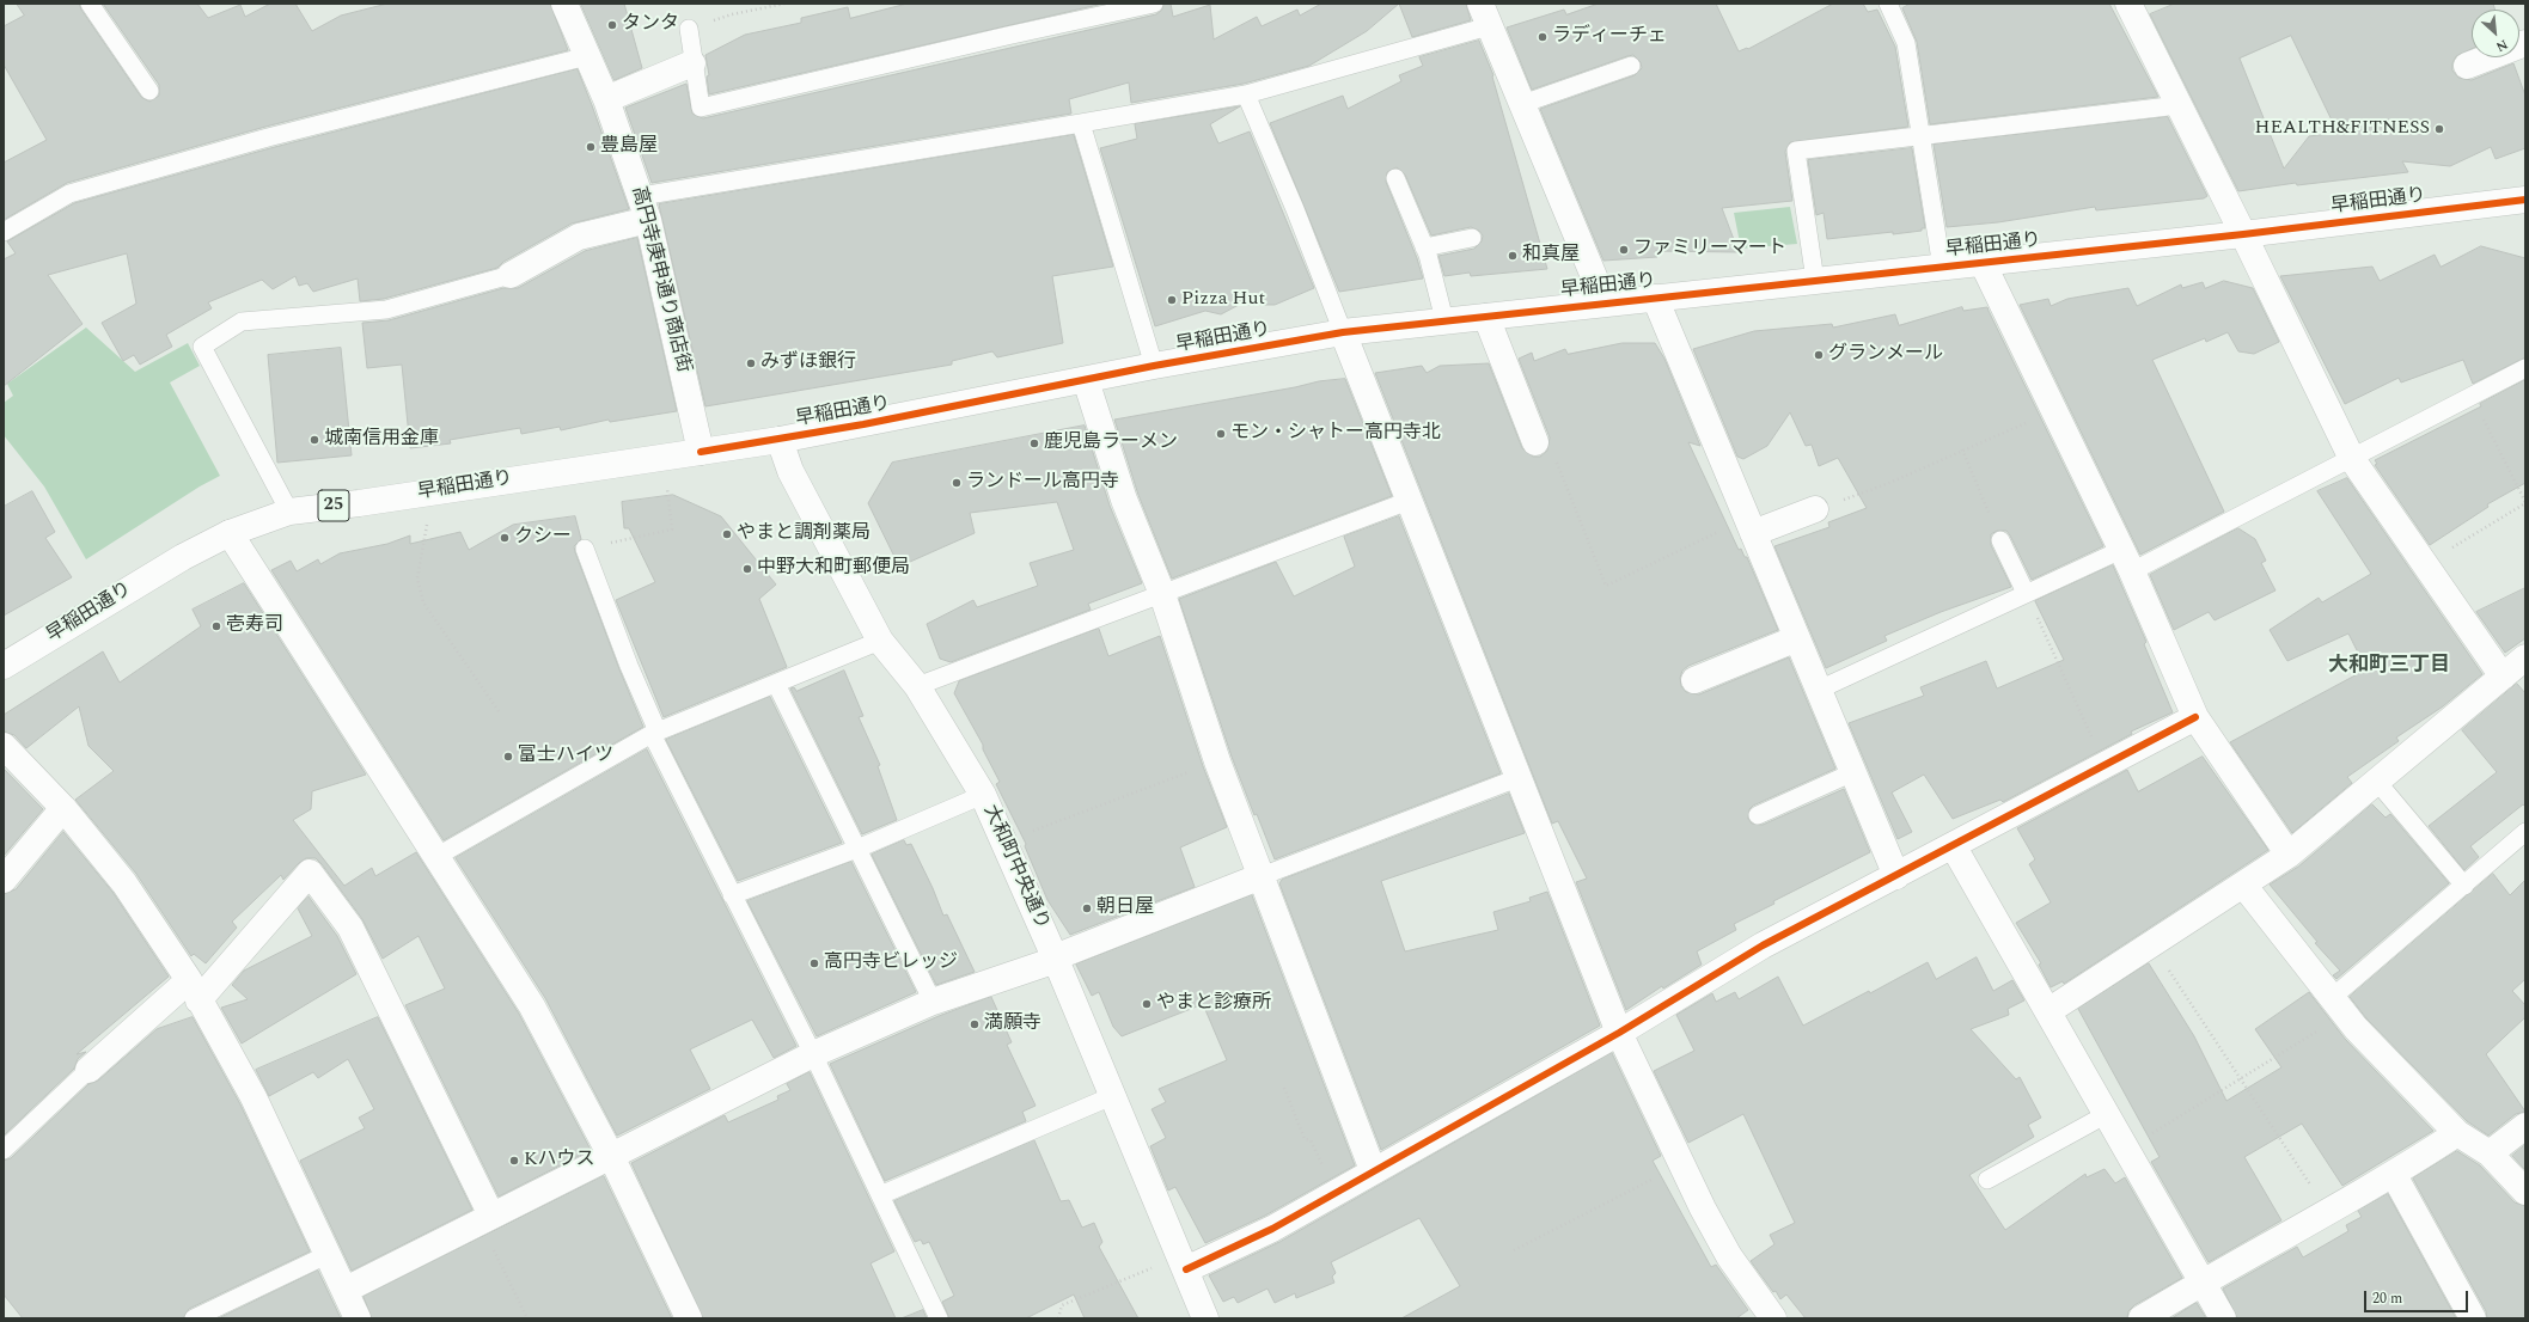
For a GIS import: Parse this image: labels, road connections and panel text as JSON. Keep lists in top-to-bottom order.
{
  "streets": {
    "street": [
      "早稲田通り",
      "高円寺庚申通り商店街",
      "25",
      "大和町中央通り"
    ]
  },
  "crossings": [
    ["早稲田通り", "高円寺庚申通り商店街"],
    ["早稲田通り", "大和町中央通り"]
  ],
  "districts": ["大和町三丁目"],
  "places": [
    "タンタ",
    "ラディーチェ",
    "HEALTH&FITNESS",
    "豊島屋",
    "ファミリーマート",
    "和真屋",
    "Pizza Hut",
    "グランメール",
    "みずほ銀行",
    "モン・シャトー高円寺北",
    "城南信用金庫",
    "鹿児島ラーメン",
    "ランドール高円寺",
    "やまと調剤薬局",
    "クシー",
    "中野大和町郵便局",
    "壱寿司",
    "富士ハイツ",
    "朝日屋",
    "高円寺ビレッジ",
    "やまと診療所",
    "満願寺",
    "Kハウス"
  ],
  "scale_bar": "20 m",
  "north": "bottom right"
}
